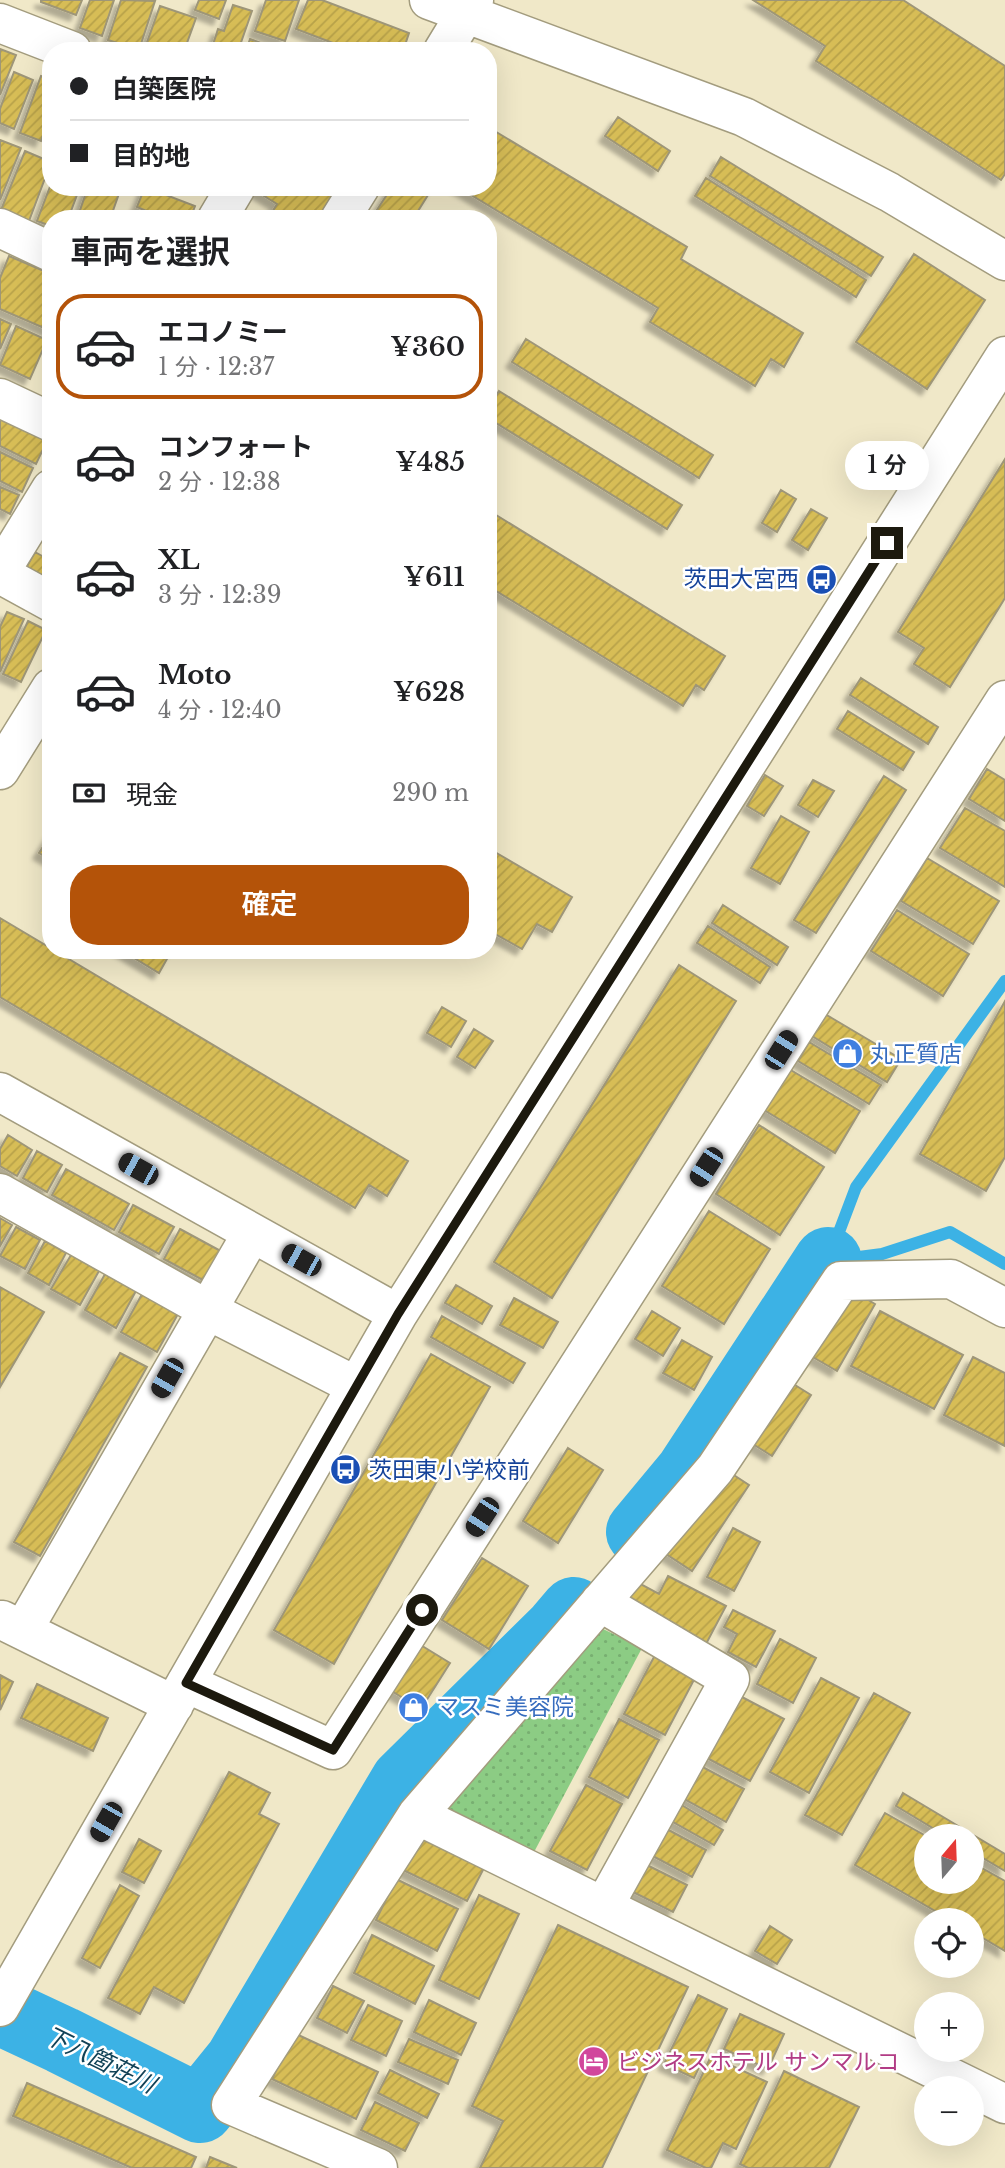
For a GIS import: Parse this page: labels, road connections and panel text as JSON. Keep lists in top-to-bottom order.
{
  "water": ["下八箇荘川"],
  "places": {
    "bus stop": ["茨田大宮西", "茨田東小学校前"],
    "shop": ["丸正質店", "マスミ美容院"],
    "hotel": ["ビジネスホテル サンマルコ"]
  },
  "north": "top",
  "page": {
    "banner": ["白築医院", "目的地"],
    "heading": "車両を選択",
    "list": [
      {
        "name": "エコノミー",
        "note": "1 分 · 12:37",
        "value": "¥360"
      },
      {
        "name": "コンフォート",
        "note": "2 分 · 12:38",
        "value": "¥485"
      },
      {
        "name": "XL",
        "note": "3 分 · 12:39",
        "value": "¥611"
      },
      {
        "name": "Moto",
        "note": "4 分 · 12:40",
        "value": "¥628"
      }
    ],
    "bubble": "1 分",
    "pay": ["現金", "290 m"],
    "buttons": "確定",
    "map_buttons": ["+", "−"]
  }
}
